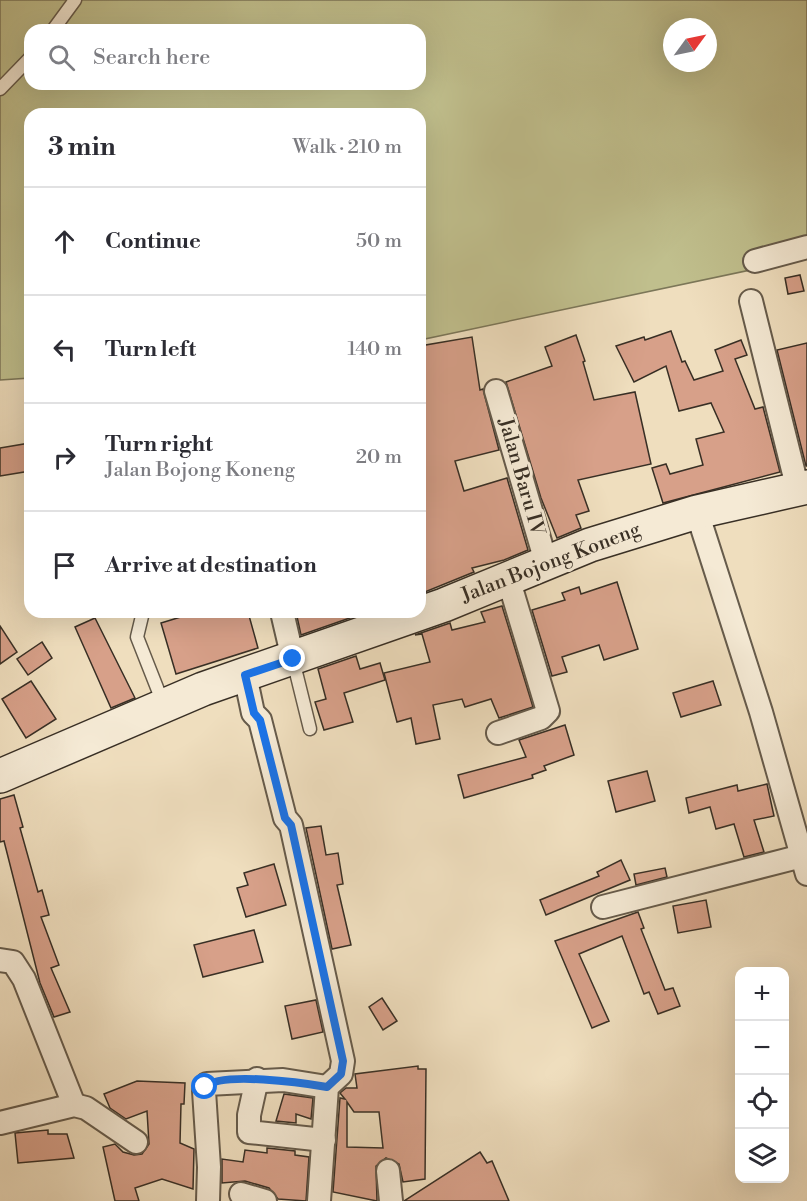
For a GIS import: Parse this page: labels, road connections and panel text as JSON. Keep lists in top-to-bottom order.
{
  "streets": {
    "street": ["Jalan Baru IV", "Jalan Bojong Koneng"]
  },
  "crossings": [
    ["Jalan Baru IV", "Jalan Bojong Koneng"]
  ],
  "north": "top right",
  "page": {
    "search": "Search here",
    "heading": ["3 min", "Walk · 210 m"],
    "list": [
      ["Continue", "50 m"],
      ["Turn left", "140 m"],
      ["Turn right", "Jalan Bojong Koneng", "20 m"],
      "Arrive at destination"
    ],
    "map_buttons": ["+", "−"]
  }
}
